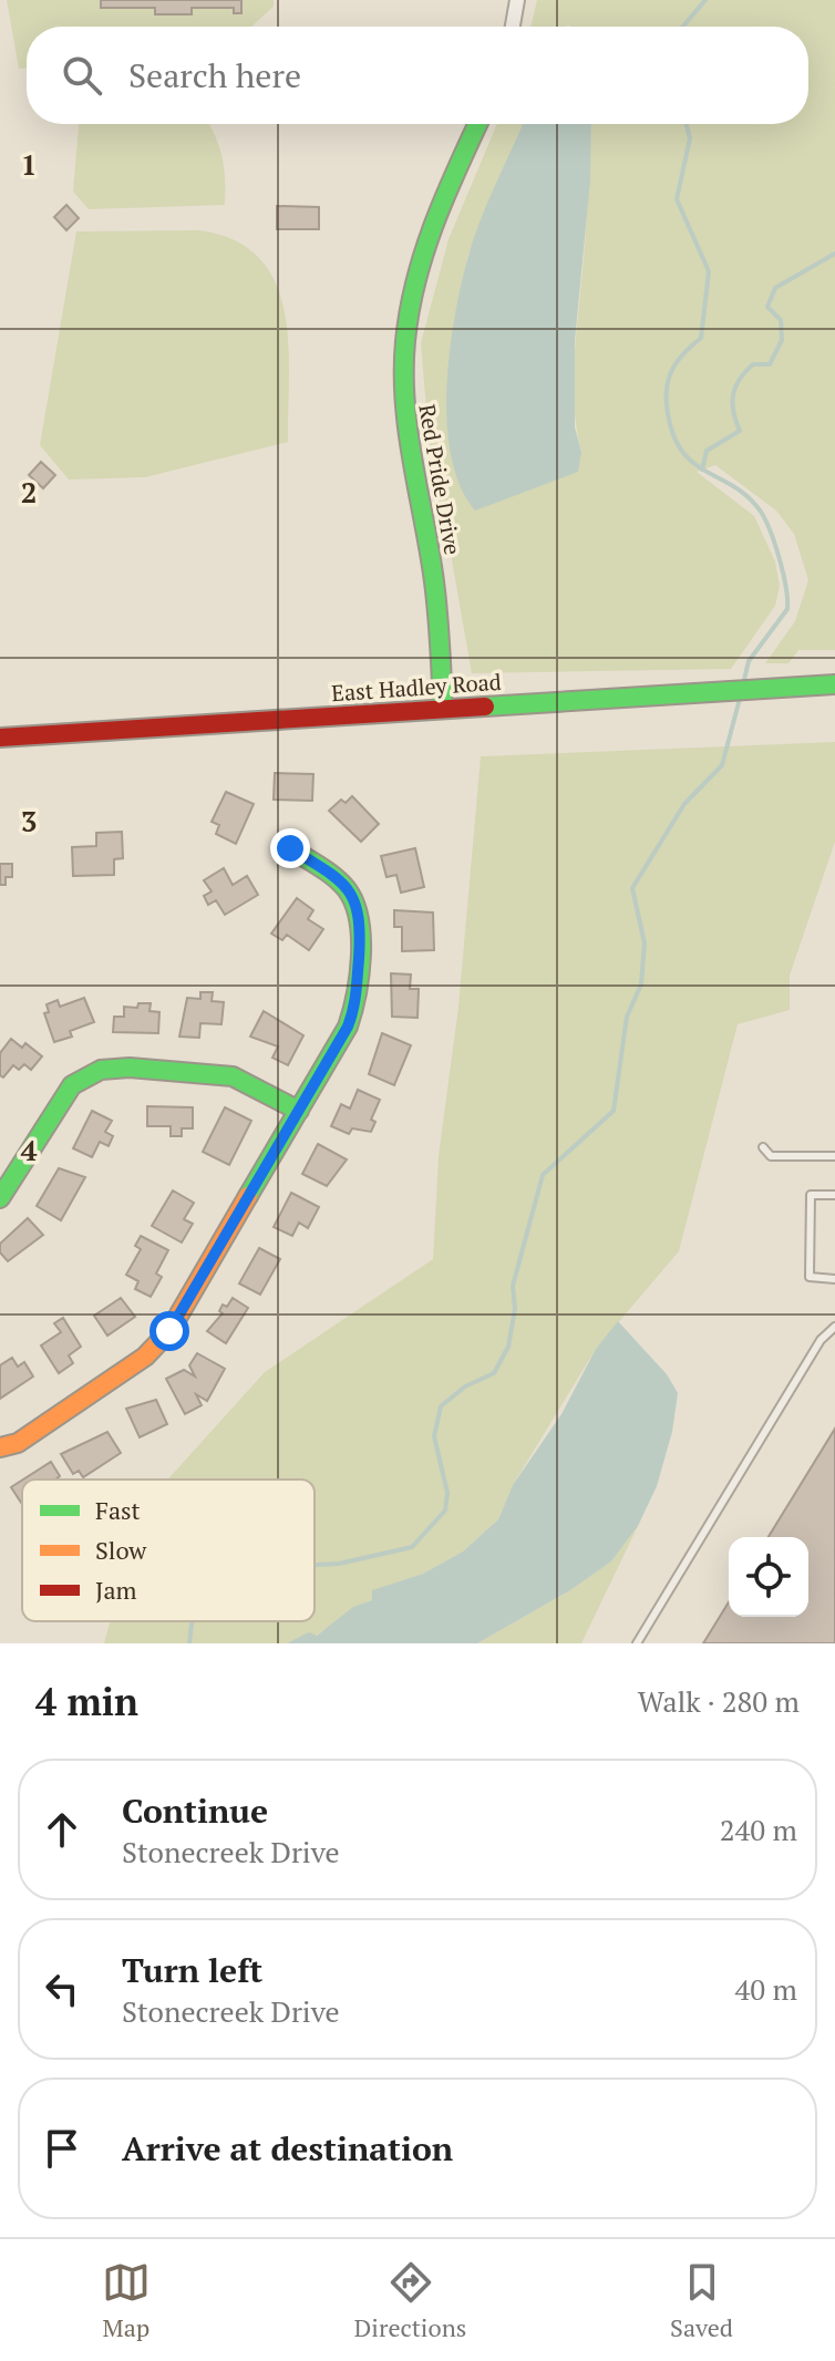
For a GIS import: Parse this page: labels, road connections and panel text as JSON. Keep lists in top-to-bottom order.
{
  "streets": {
    "street": ["Red Pride Drive", "East Hadley Road"]
  },
  "crossings": [
    ["Red Pride Drive", "East Hadley Road"]
  ],
  "legend": ["Fast", "Slow", "Jam"],
  "page": {
    "search": "Search here",
    "heading": ["4 min", "Walk · 280 m"],
    "list": [
      ["Continue", "Stonecreek Drive", "240 m"],
      ["Turn left", "Stonecreek Drive", "40 m"],
      "Arrive at destination"
    ],
    "nav": ["Map", "Directions", "Saved"]
  },
  "grid": {
    "rows": [
      "1",
      "2",
      "3",
      "4"
    ]
  }
}
